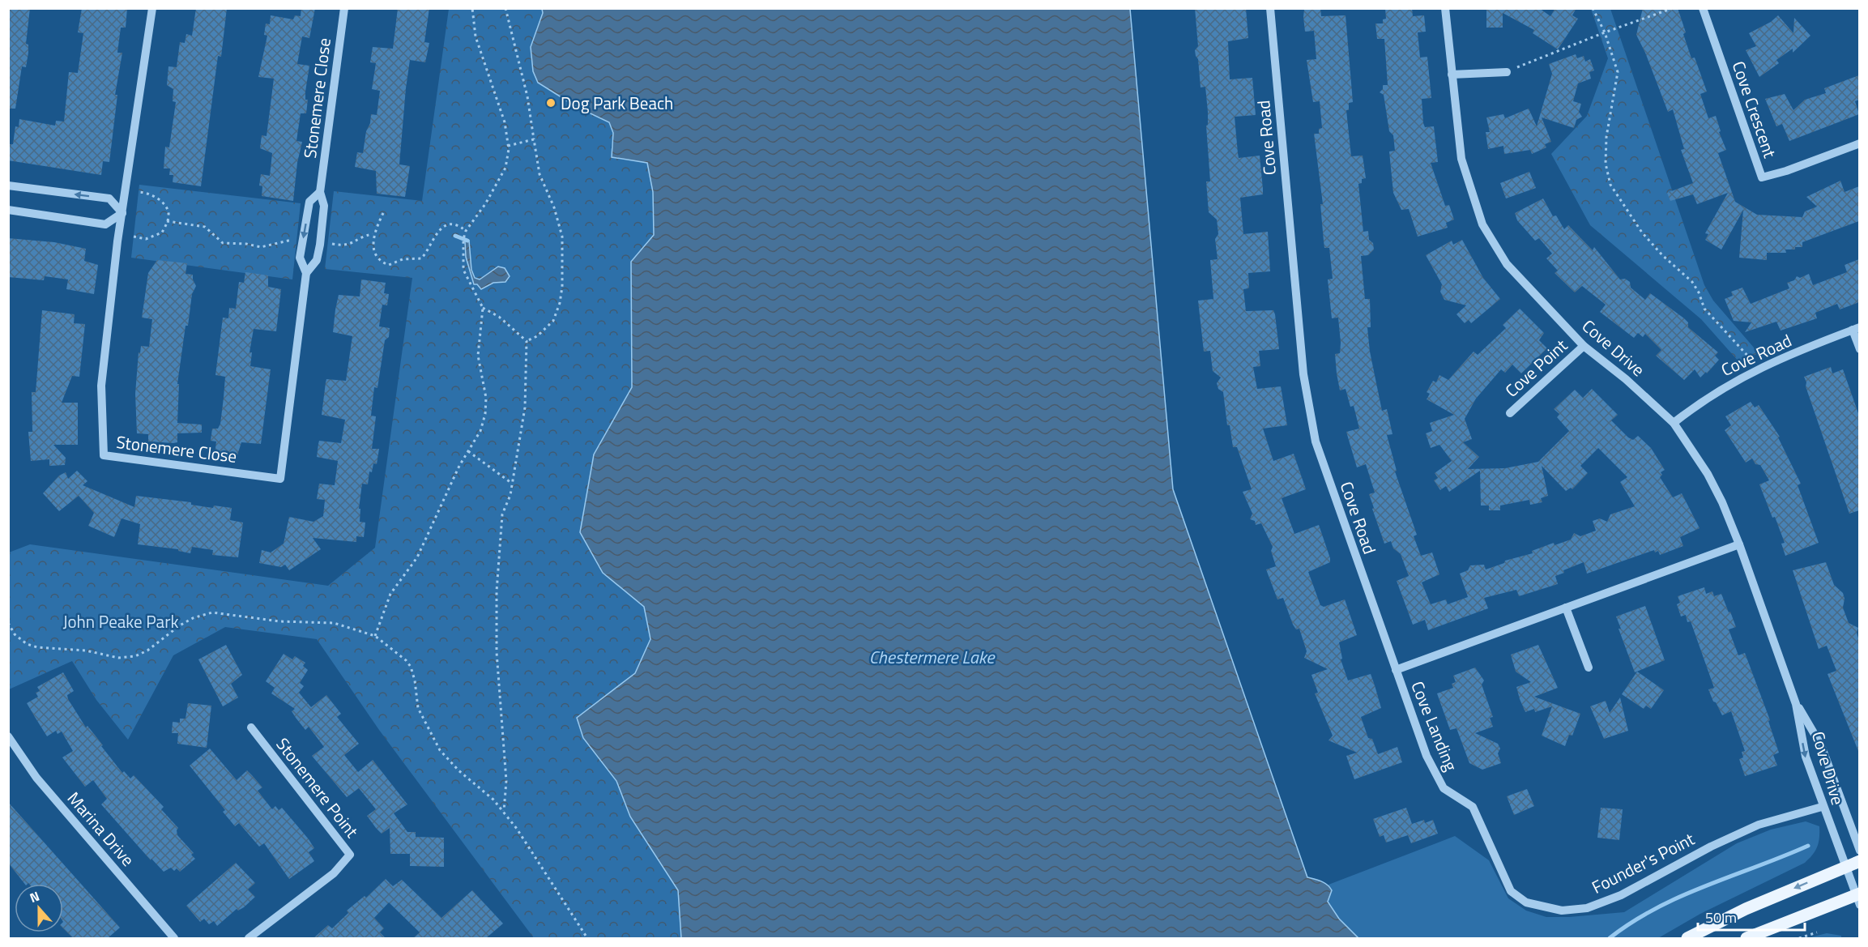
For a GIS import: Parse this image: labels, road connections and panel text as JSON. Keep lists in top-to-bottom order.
{
  "streets": {
    "street": [
      "Stonemere Close",
      "Cove Crescent",
      "Cove Road",
      "Cove Drive",
      "Cove Point",
      "Cove Landing",
      "Stonemere Point",
      "Marina Drive",
      "Founder's Point"
    ]
  },
  "crossings": [
    ["Cove Road", "Cove Drive"],
    ["Cove Road", "Cove Landing"],
    ["Cove Drive", "Cove Point"],
    ["Cove Drive", "Founder's Point"],
    ["Cove Landing", "Founder's Point"]
  ],
  "water": ["Chestermere Lake"],
  "parks": ["John Peake Park"],
  "places": ["Dog Park Beach"],
  "scale_bar": "50 m",
  "north": "top"
}
